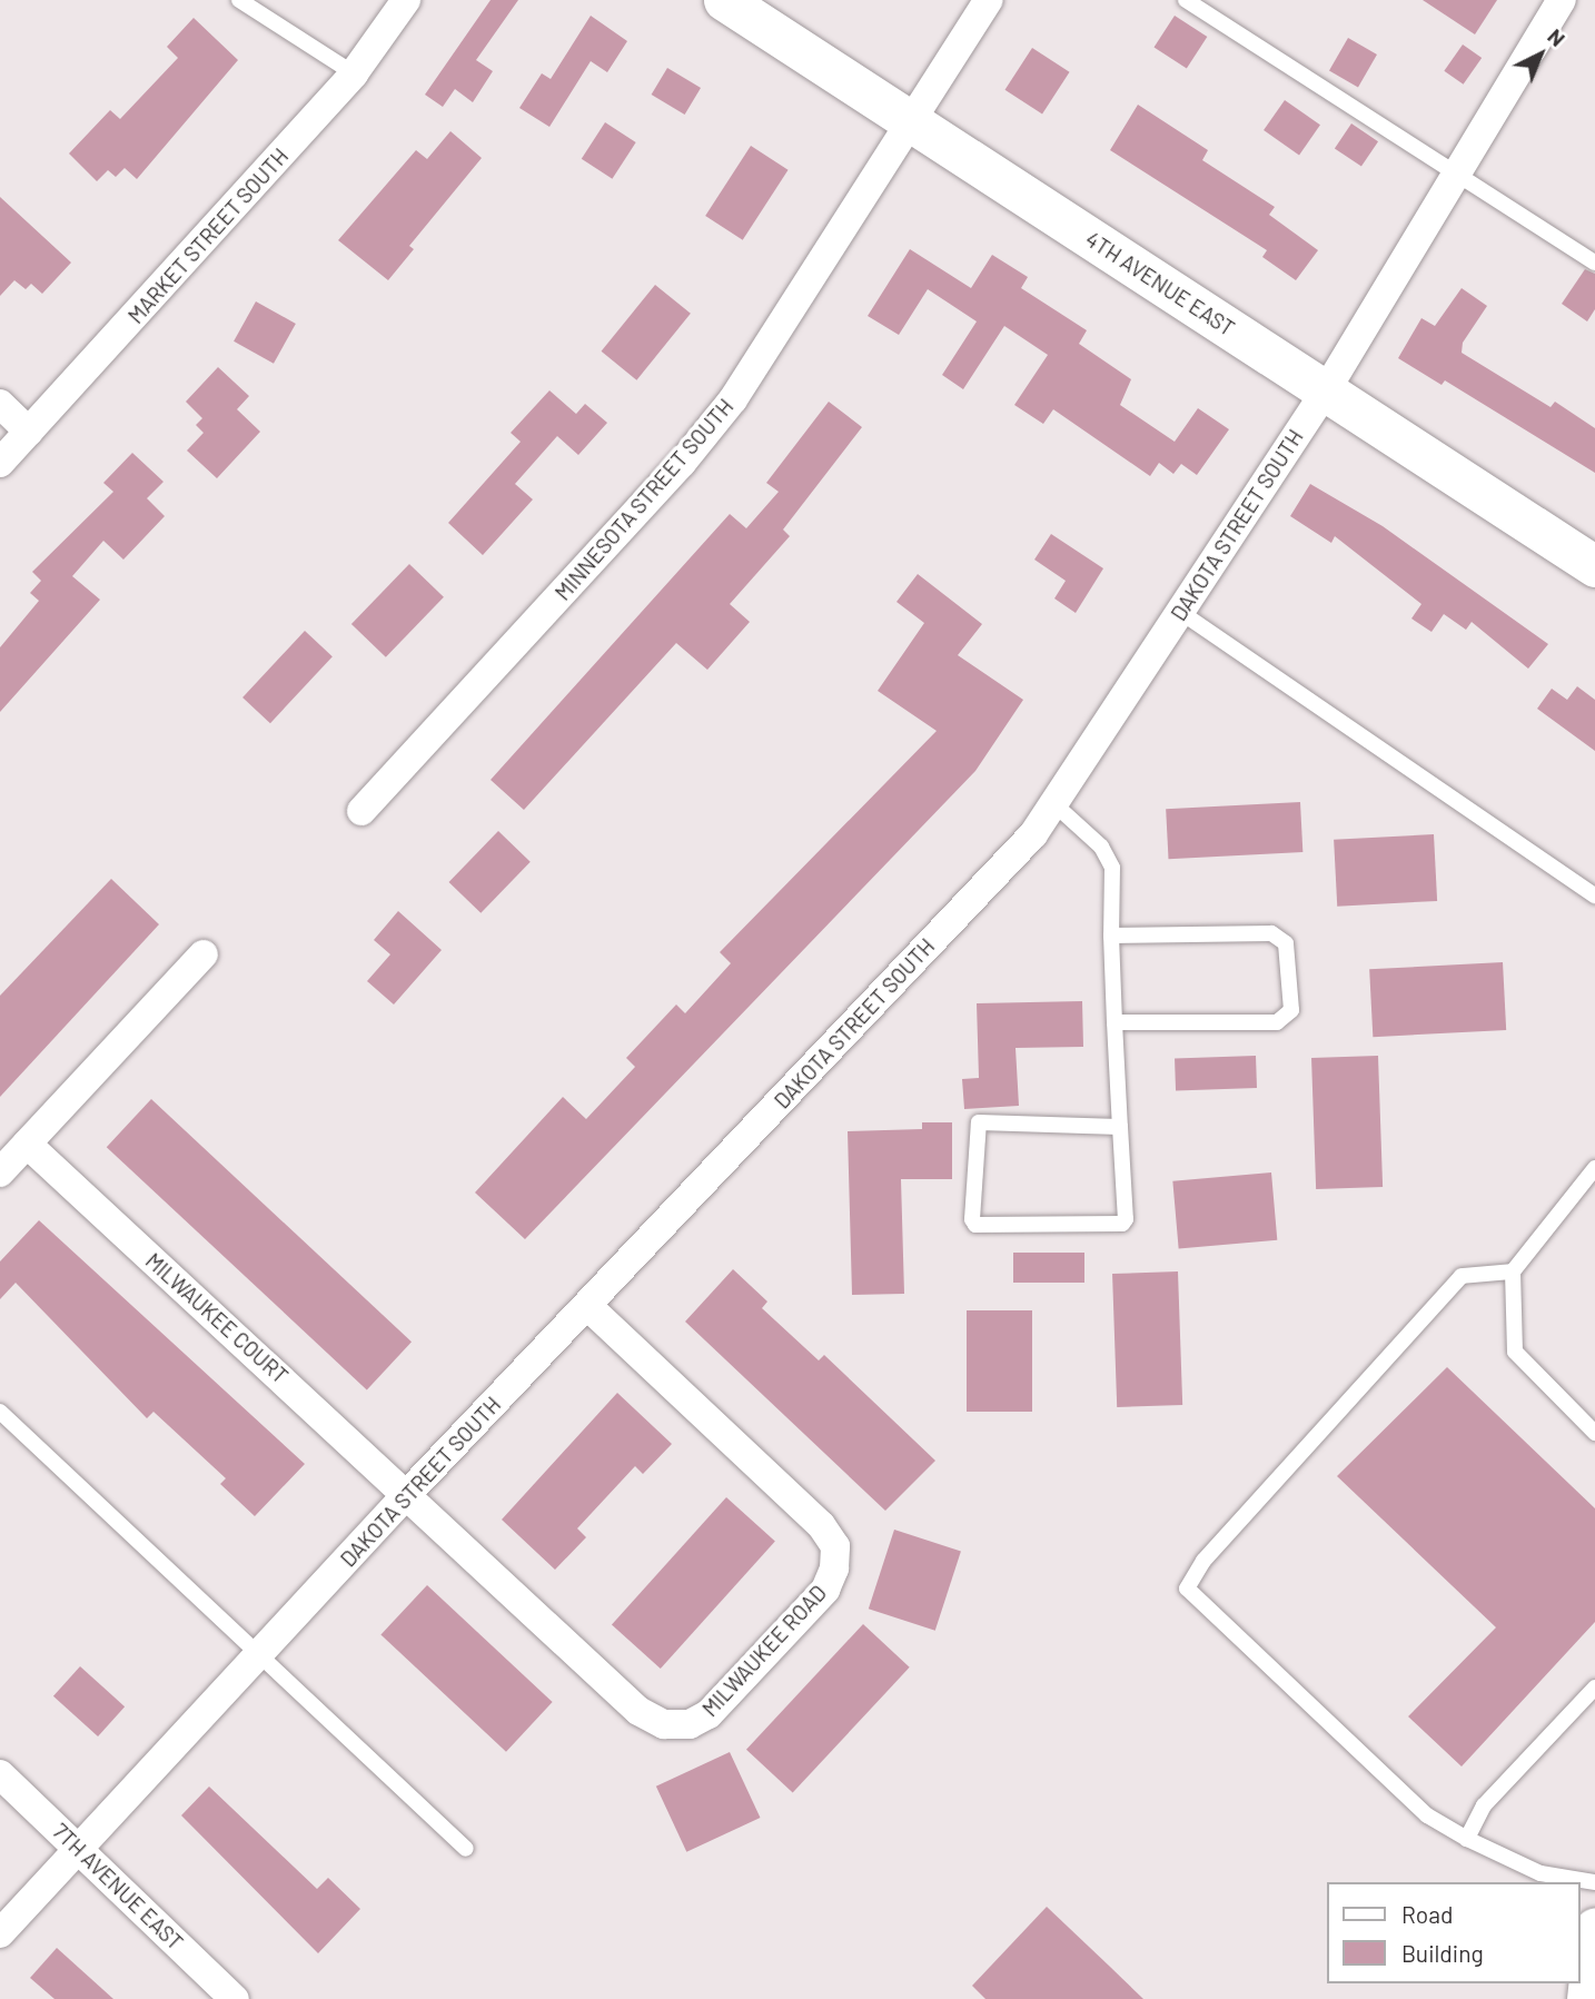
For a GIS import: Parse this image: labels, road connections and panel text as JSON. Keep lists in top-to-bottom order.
{
  "streets": {
    "street": [
      "MARKET STREET SOUTH",
      "4TH AVENUE EAST",
      "MINNESOTA STREET SOUTH",
      "DAKOTA STREET SOUTH",
      "MILWAUKEE COURT",
      "MILWAUKEE ROAD",
      "7TH AVENUE EAST"
    ]
  },
  "crossings": [
    ["4TH AVENUE EAST", "MINNESOTA STREET SOUTH"],
    ["4TH AVENUE EAST", "DAKOTA STREET SOUTH"],
    ["DAKOTA STREET SOUTH", "MILWAUKEE COURT"],
    ["DAKOTA STREET SOUTH", "MILWAUKEE ROAD"],
    ["DAKOTA STREET SOUTH", "7TH AVENUE EAST"],
    ["MILWAUKEE COURT", "MILWAUKEE ROAD"]
  ],
  "legend": ["Road", "Building"],
  "north": "top right"
}
